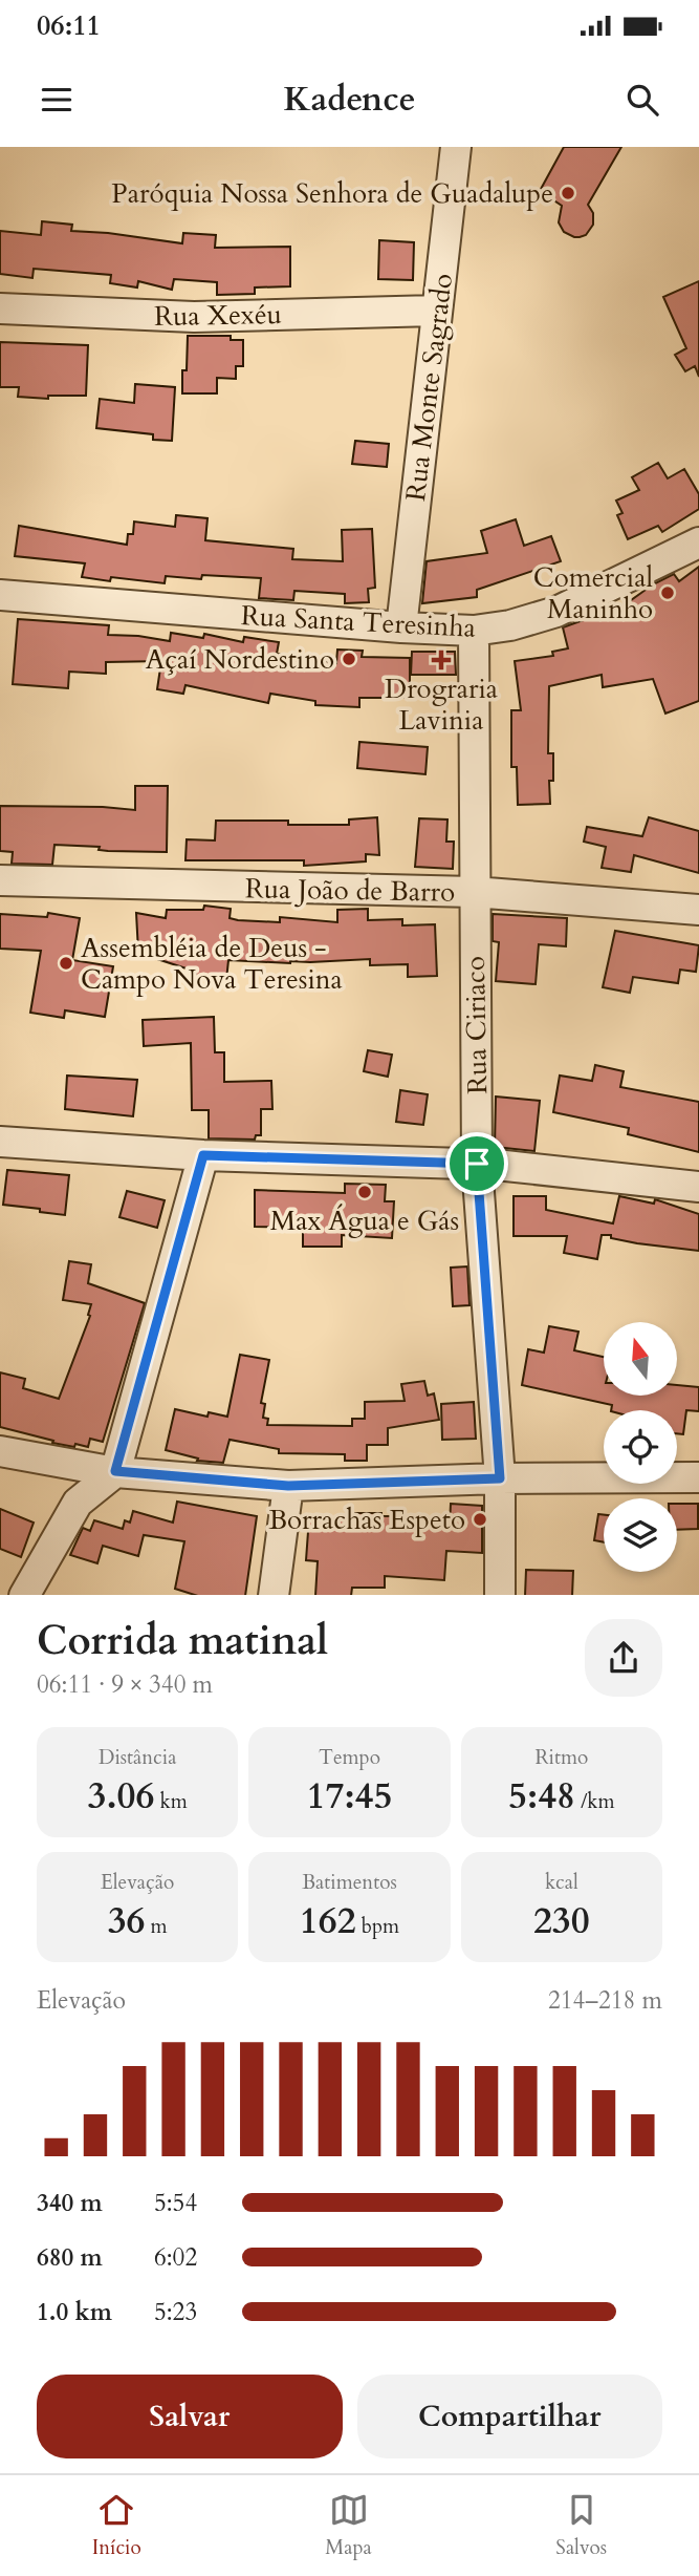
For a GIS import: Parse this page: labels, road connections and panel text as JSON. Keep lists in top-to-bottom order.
{
  "streets": {
    "street": [
      "Rua Xexéu",
      "Rua Monte Sagrado",
      "Rua Santa Teresinha",
      "Rua João de Barro",
      "Rua Ciriaco"
    ]
  },
  "crossings": [
    ["Rua Xexéu", "Rua Monte Sagrado"],
    ["Rua Monte Sagrado", "Rua Santa Teresinha"],
    ["Rua Santa Teresinha", "Rua Ciriaco"],
    ["Rua João de Barro", "Rua Ciriaco"]
  ],
  "places": {
    "other": [
      "Paróquia Nossa Senhora de Guadalupe",
      "Comercial Maninho",
      "Açaí Nordestino",
      "Assembléia de Deus - Campo Nova Teresina",
      "Max Água e Gás",
      "Borrachas Espeto"
    ],
    "health": ["Drograria Lavinia"]
  },
  "north": "top",
  "page": {
    "status": "06:11",
    "header": "Kadence",
    "heading": ["Corrida matinal", "06:11 · 9 × 340 m"],
    "stats": [
      ["Distância", "3.06 km"],
      ["Tempo", "17:45"],
      ["Ritmo", "5:48 /km"],
      ["Elevação", "36 m"],
      ["Batimentos", "162 bpm"],
      ["kcal", "230"]
    ],
    "chart": ["Elevação", "214–218 m"],
    "list": [
      {
        "name": "340 m",
        "note": "5:54"
      },
      {
        "name": "680 m",
        "note": "6:02"
      },
      {
        "name": "1.0 km",
        "note": "5:23"
      }
    ],
    "buttons": ["Salvar", "Compartilhar"],
    "tabs": ["Início", "Mapa", "Salvos"]
  }
}
